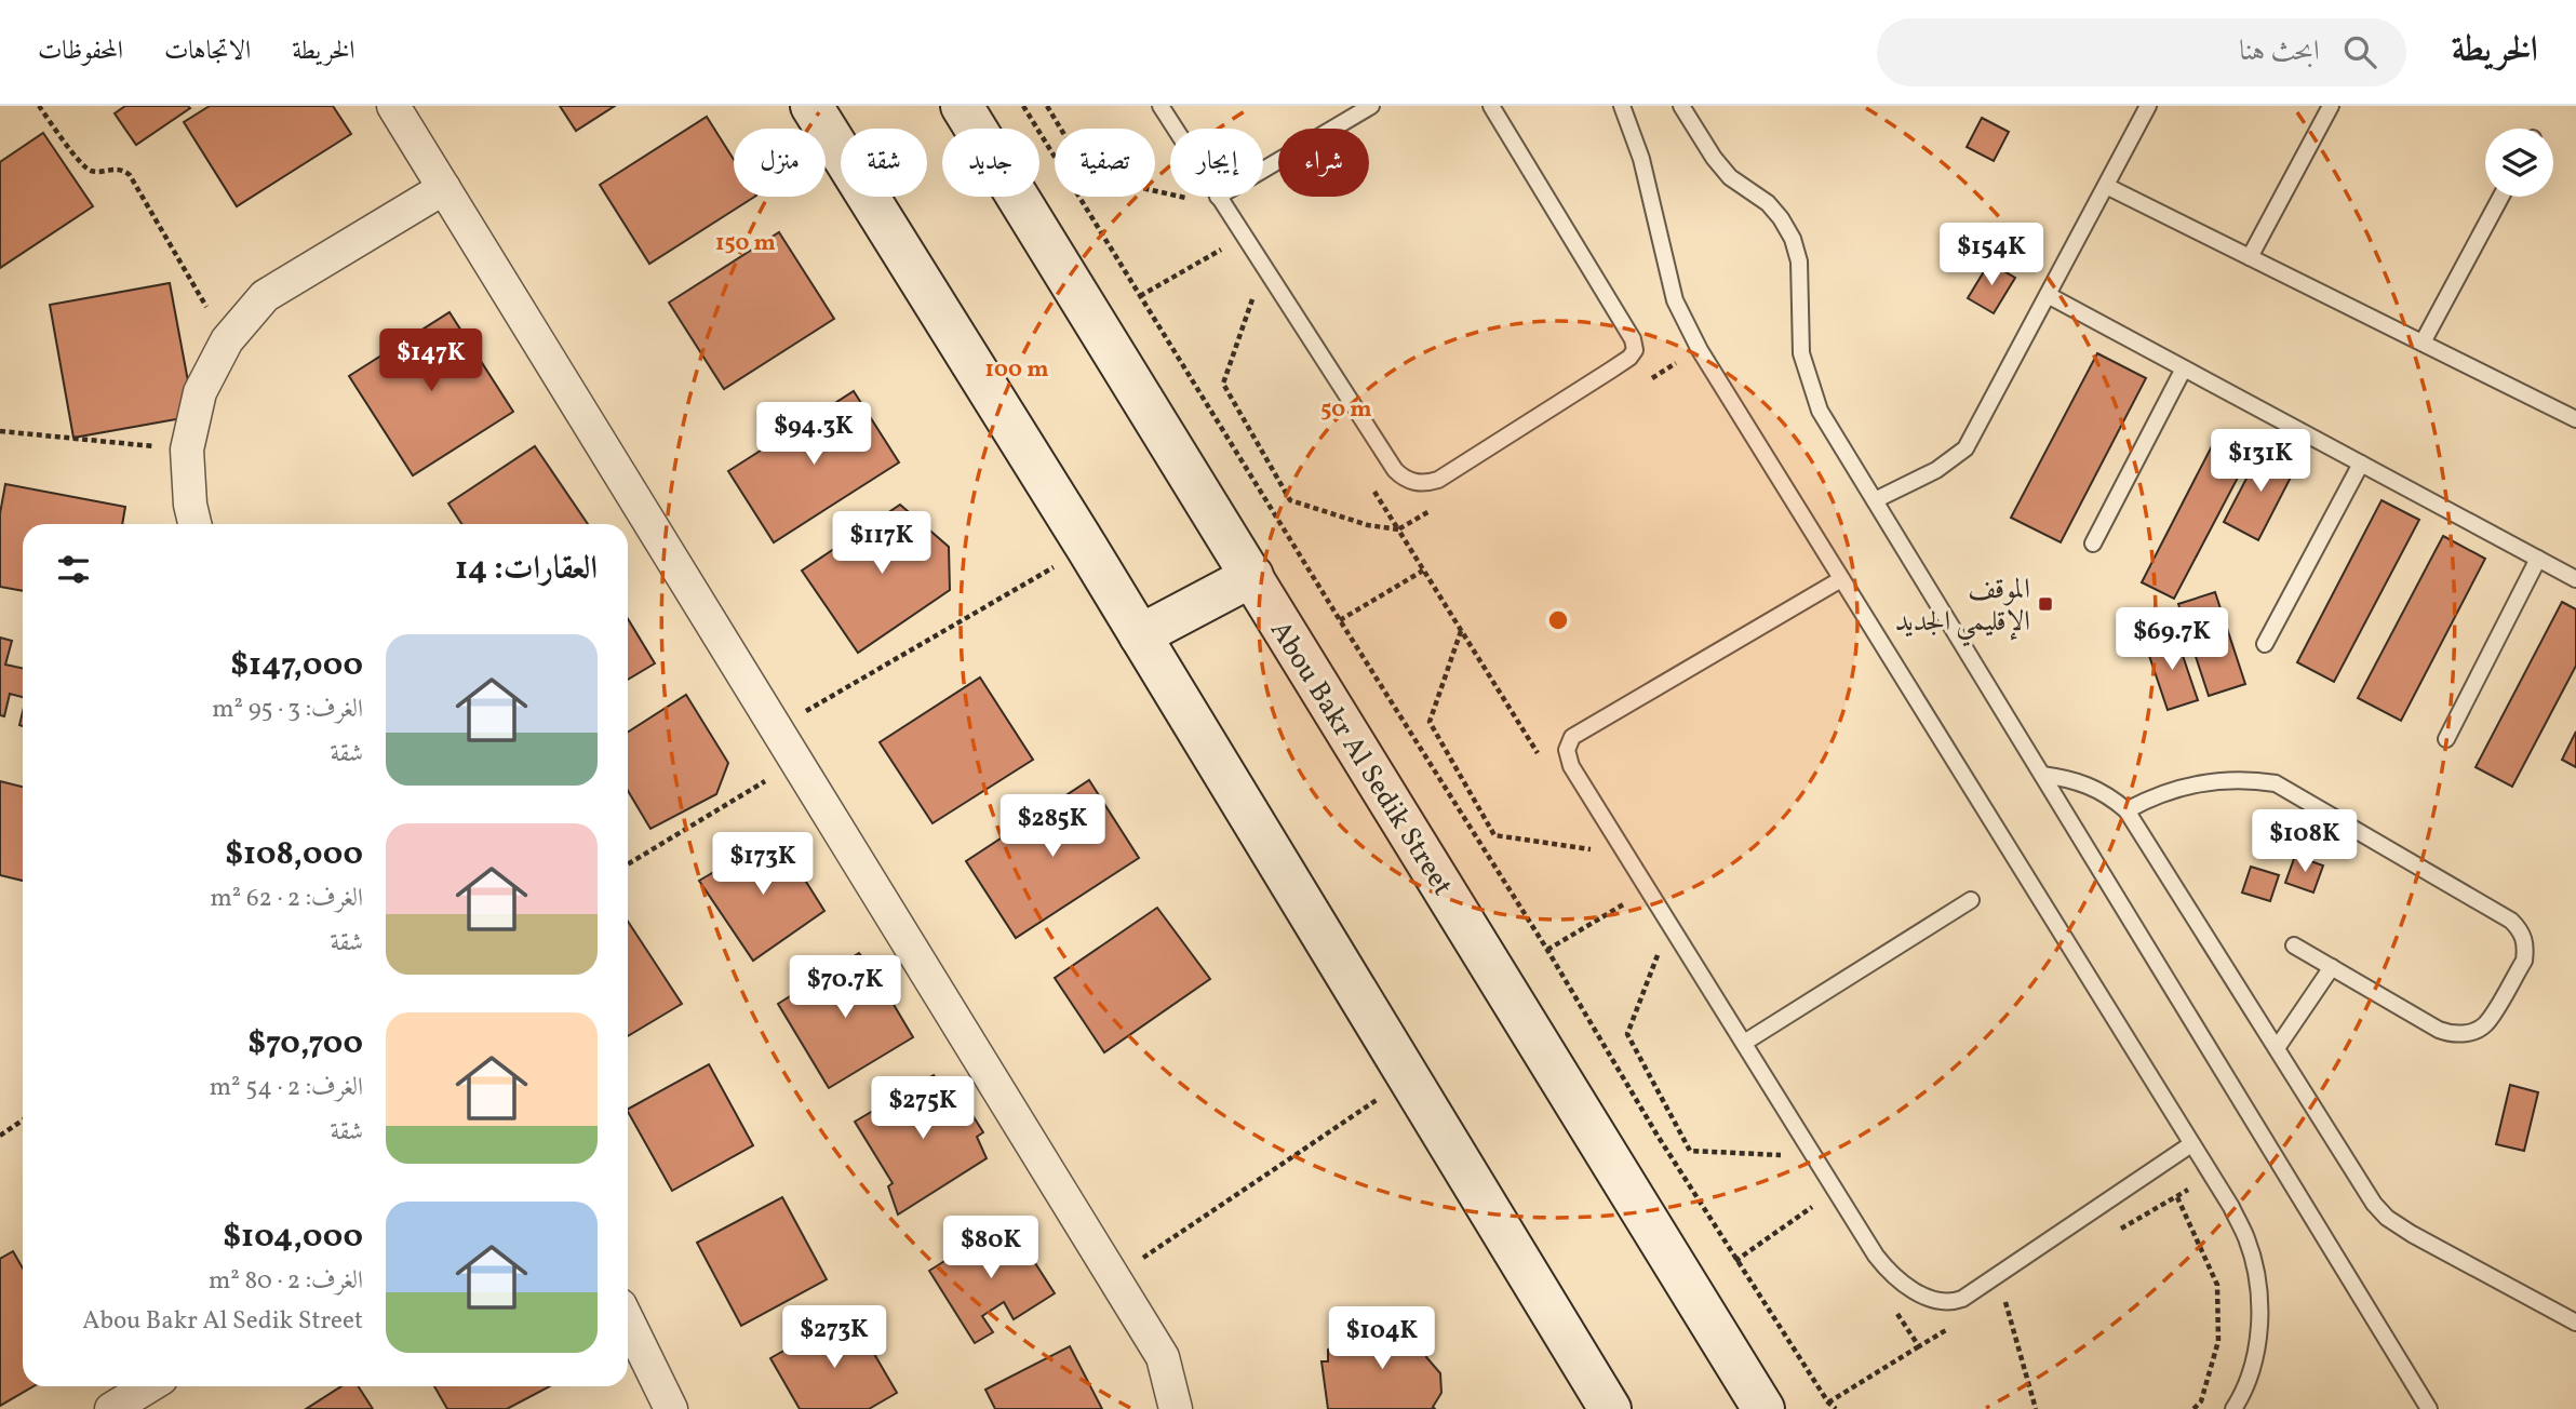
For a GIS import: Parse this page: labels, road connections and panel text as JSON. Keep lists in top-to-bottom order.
{
  "streets": {
    "main road": ["Abou Bakr Al Sedik Street"]
  },
  "places": {
    "transit": ["الموقف الإقليمي الجديد"]
  },
  "page": {
    "header": "الخريطة",
    "search": "ابحث هنا",
    "nav": ["الخريطة", "الاتجاهات", "المحفوظات"],
    "chip": [
      "شراء",
      "إيجار",
      "تصفية",
      "جديد",
      "شقة",
      "منزل"
    ],
    "price": [
      "$154K",
      "$147K",
      "$94.3K",
      "$131K",
      "$117K",
      "$69.7K",
      "$285K",
      "$108K",
      "$173K",
      "$70.7K",
      "$275K",
      "$80K",
      "$273K",
      "$104K"
    ],
    "heading": "العقارات: 14",
    "list": [
      {
        "name": "$147,000",
        "note": "الغرف: 3 · 95 m² · شقة"
      },
      {
        "name": "$108,000",
        "note": "الغرف: 2 · 62 m² · شقة"
      },
      {
        "name": "$70,700",
        "note": "الغرف: 2 · 54 m² · شقة"
      },
      {
        "name": "$104,000",
        "note": "الغرف: 2 · 80 m² · Abou Bakr Al Sedik Street"
      }
    ]
  },
  "rings": ["150 m", "100 m", "50 m"]
}
